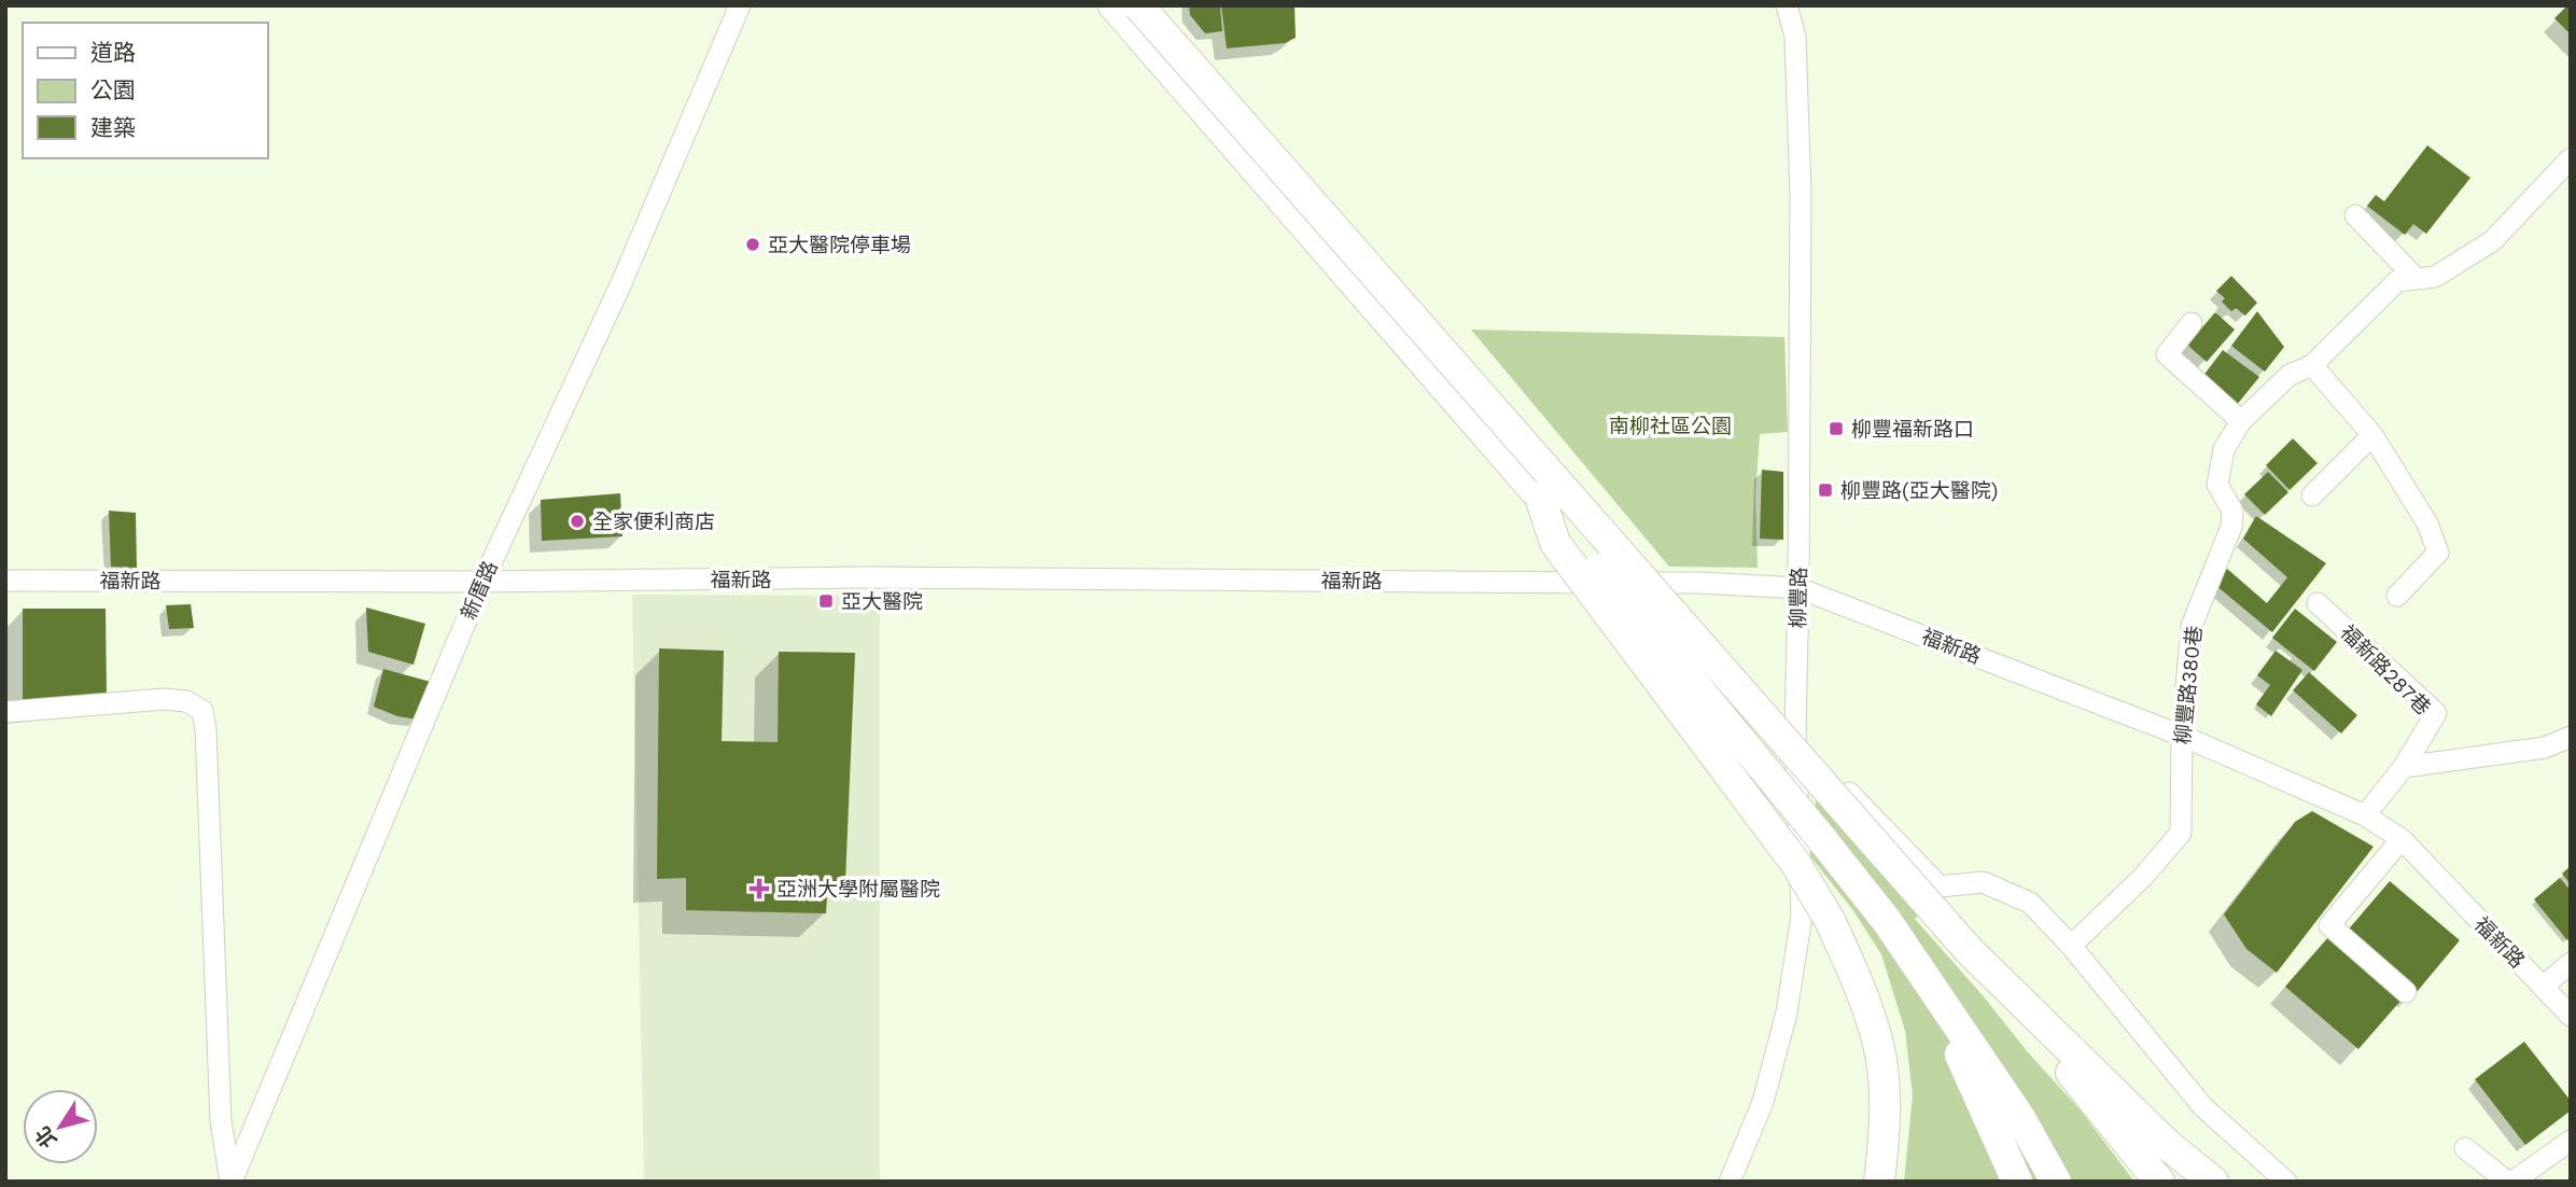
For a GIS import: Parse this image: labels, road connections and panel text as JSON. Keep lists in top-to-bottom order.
{
  "streets": {
    "street": [
      "福新路",
      "新厝路",
      "柳豐路",
      "福新路287巷",
      "柳豐路380巷"
    ]
  },
  "crossings": [
    ["福新路", "新厝路"],
    ["福新路", "柳豐路"],
    ["福新路", "福新路287巷"],
    ["福新路", "柳豐路380巷"]
  ],
  "parks": ["南柳社區公園"],
  "places": {
    "other": ["亞大醫院停車場", "全家便利商店"],
    "transit": ["柳豐福新路口", "柳豐路(亞大醫院)", "亞大醫院"],
    "health": ["亞洲大學附屬醫院"]
  },
  "legend": ["道路", "公園", "建築"],
  "north": "bottom left"
}
